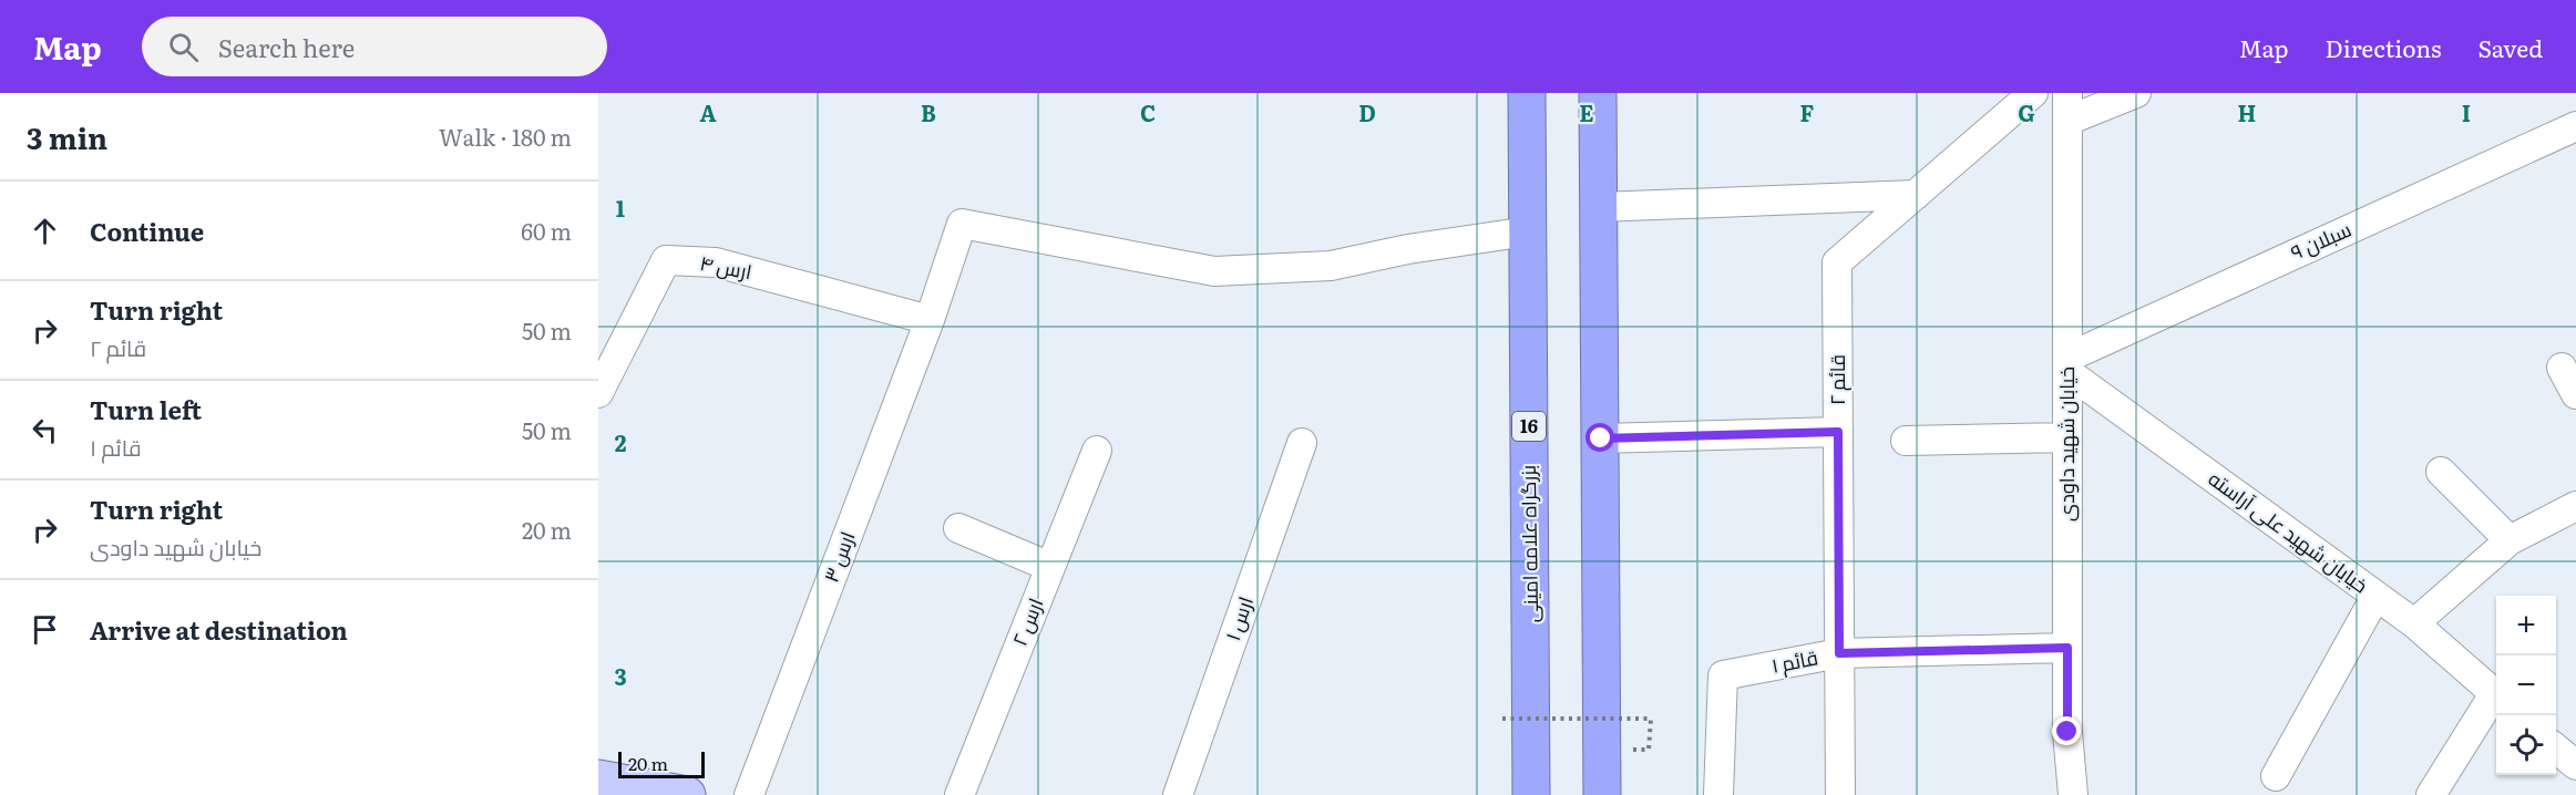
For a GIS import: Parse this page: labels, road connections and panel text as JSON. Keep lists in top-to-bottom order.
{
  "streets": {
    "highway": ["16", "بزرگراه علامه امینی"],
    "street": [
      "سبلان ۹",
      "ارس ۴",
      "قائم ۲",
      "خیابان شهید داودی",
      "خیابان شهید علی آراسته",
      "ارس ۳",
      "ارس ۱",
      "ارس ۲",
      "قائم ۱"
    ]
  },
  "crossings": [
    ["سبلان ۹", "خیابان شهید داودی"],
    ["سبلان ۹", "خیابان شهید علی آراسته"],
    ["ارس ۴", "ارس ۳"],
    ["قائم ۲", "قائم ۱"],
    ["خیابان شهید داودی", "خیابان شهید علی آراسته"],
    ["خیابان شهید داودی", "قائم ۱"],
    ["بزرگراه علامه امینی", "ارس ۳"]
  ],
  "scale_bar": "20 m",
  "page": {
    "header": "Map",
    "search": "Search here",
    "nav": ["Map", "Directions", "Saved"],
    "heading": ["3 min", "Walk · 180 m"],
    "list": [
      ["Continue", "60 m"],
      ["Turn right", "قائم ۲", "50 m"],
      ["Turn left", "قائم ۱", "50 m"],
      ["Turn right", "خیابان شهید داودی", "20 m"],
      "Arrive at destination"
    ],
    "map_buttons": ["+", "−"],
    "scale": "20 m"
  },
  "grid": {
    "columns": [
      "A",
      "B",
      "C",
      "D",
      "E",
      "F",
      "G",
      "H",
      "I"
    ],
    "rows": ["1", "2", "3"]
  }
}
